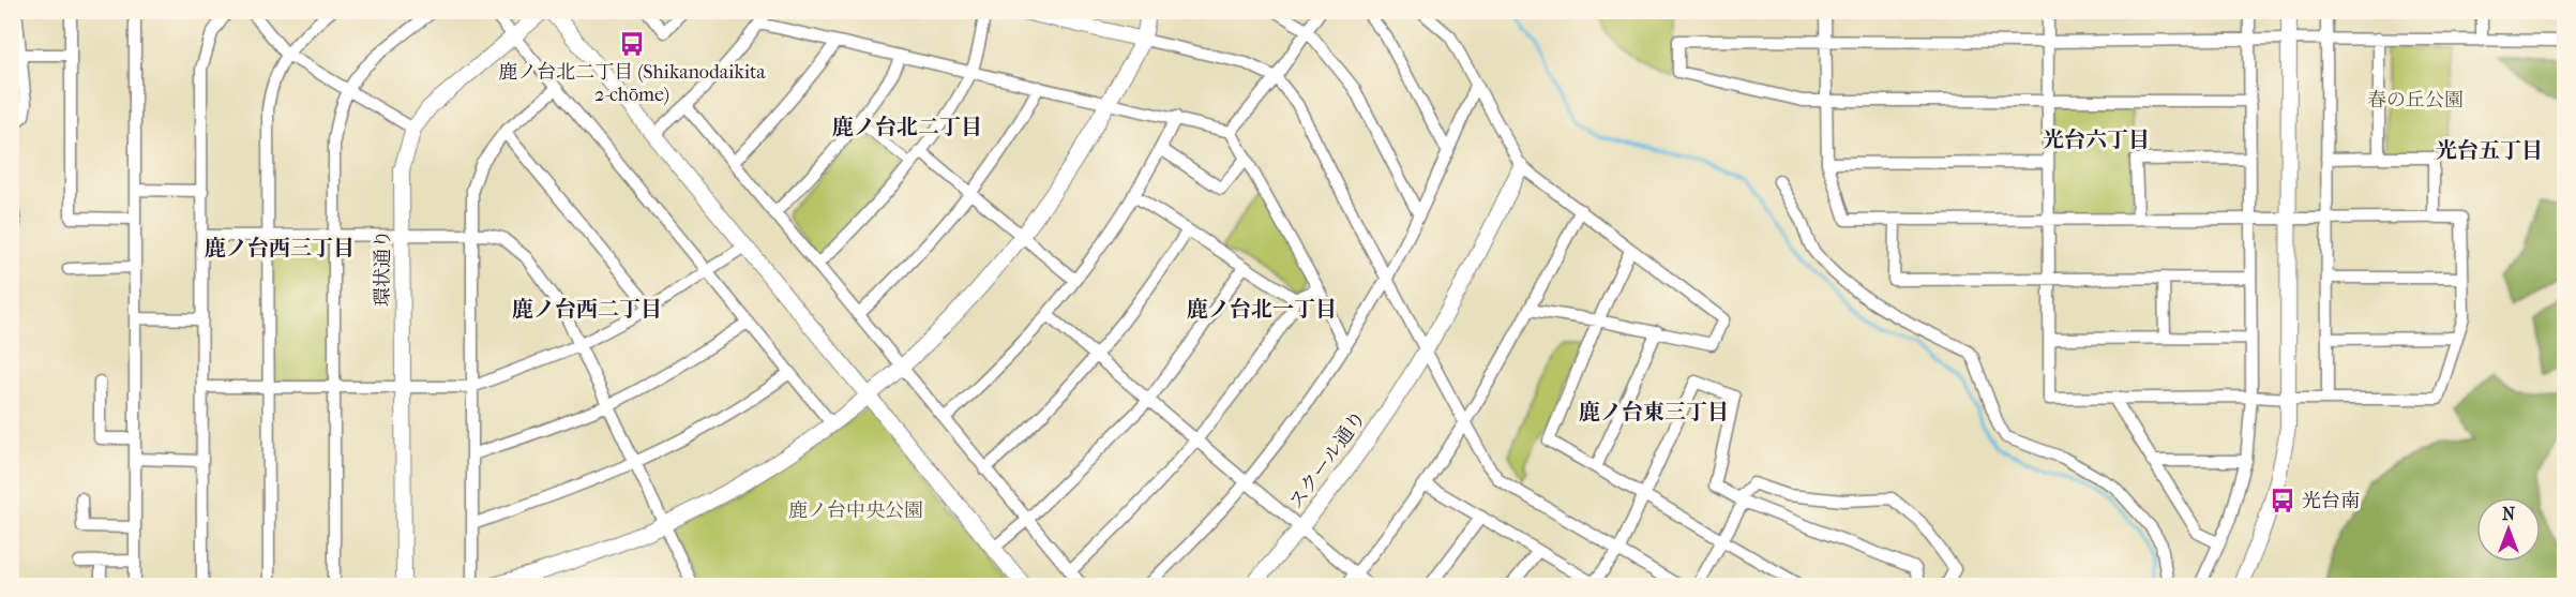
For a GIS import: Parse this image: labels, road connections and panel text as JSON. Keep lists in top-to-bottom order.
{
  "streets": {
    "street": ["環状通り", "スクール通り"]
  },
  "districts": [
    "鹿ノ台北二丁目",
    "光台六丁目",
    "光台五丁目",
    "鹿ノ台西三丁目",
    "鹿ノ台西二丁目",
    "鹿ノ台北一丁目",
    "鹿ノ台東三丁目"
  ],
  "parks": ["春の丘公園", "鹿ノ台中央公園"],
  "places": {
    "bus stop": ["鹿ノ台北二丁目 (Shikanodaikita 2-chōme)", "光台南"]
  },
  "north": "top"
}
